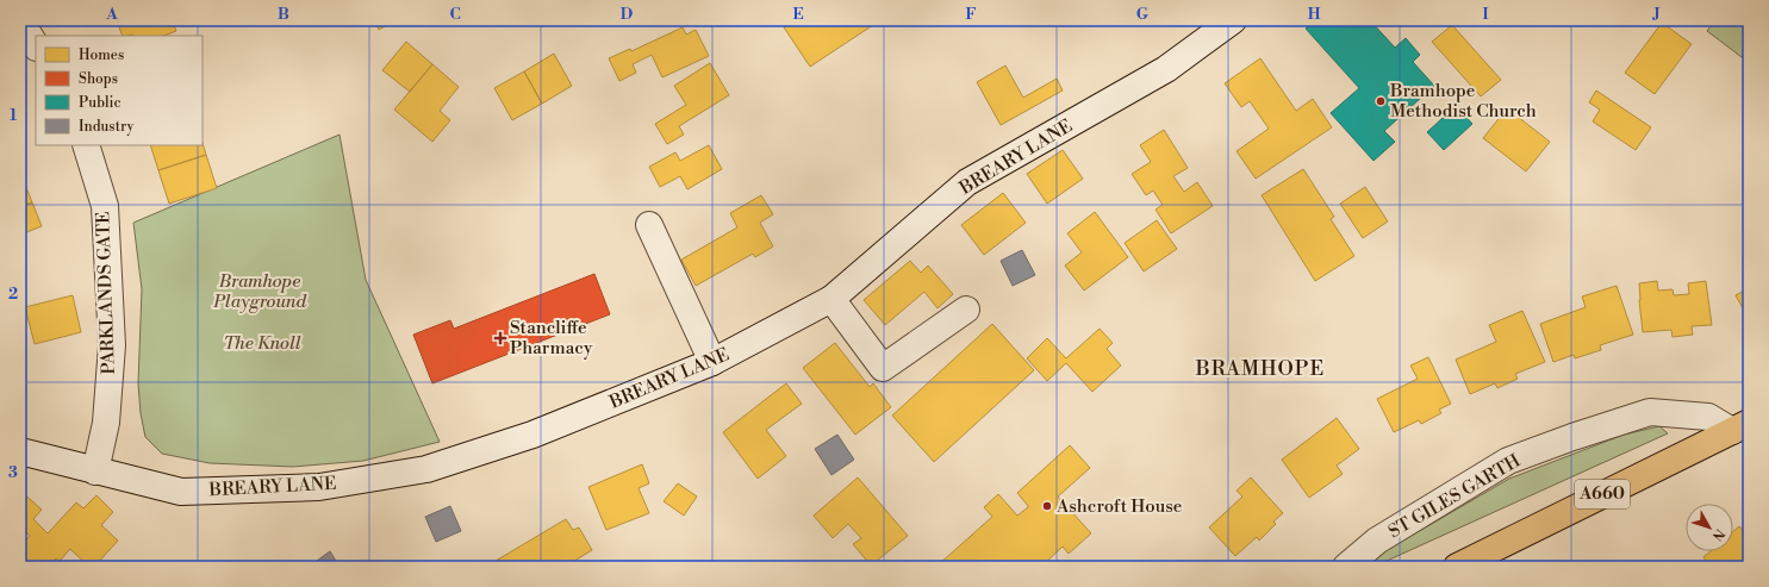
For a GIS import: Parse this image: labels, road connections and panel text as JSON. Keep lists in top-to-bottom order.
{
  "streets": {
    "highway": ["A660"],
    "street": ["BREARY LANE", "PARKLANDS GATE", "ST GILES GARTH"]
  },
  "crossings": [
    ["BREARY LANE", "PARKLANDS GATE"],
    ["A660", "ST GILES GARTH"]
  ],
  "districts": ["BRAMHOPE"],
  "parks": ["Bramhope Playground", "The Knoll"],
  "places": {
    "other": ["Bramhope Methodist Church", "Ashcroft House"],
    "health": ["Stancliffe Pharmacy"]
  },
  "legend": [
    "Homes",
    "Shops",
    "Public",
    "Industry"
  ],
  "north": "bottom right",
  "grid": {
    "columns": [
      "A",
      "B",
      "C",
      "D",
      "E",
      "F",
      "G",
      "H",
      "I",
      "J"
    ],
    "rows": ["1", "2", "3"]
  }
}
